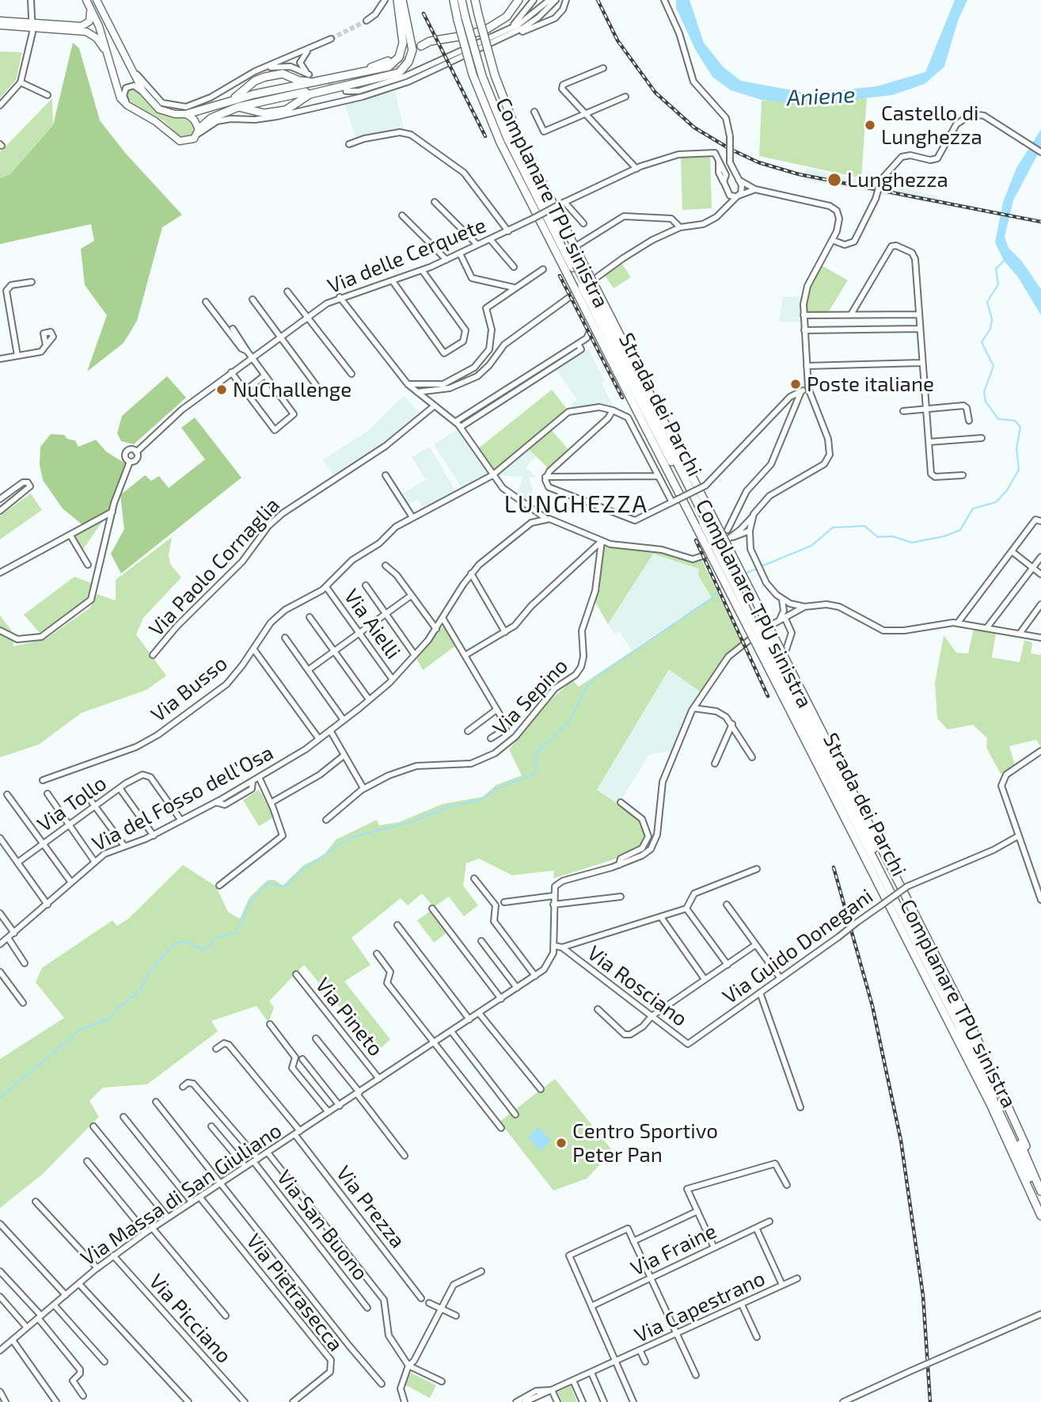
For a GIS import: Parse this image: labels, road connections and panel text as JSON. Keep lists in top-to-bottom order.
{
  "streets": {
    "highway": ["Complanare TPU sinistra", "Strada dei Parchi"],
    "street": [
      "Via delle Cerquete",
      "Via Paolo Cornaglia",
      "Via Aielli",
      "Via Busso",
      "Via Sepino",
      "Via del Fosso dell'Osa",
      "Via Tollo",
      "Via Guido Donegani",
      "Via Rosciano",
      "Via Pineto",
      "Via Massa di San Giuliano",
      "Via Prezza",
      "Via San Buono",
      "Via Fraine",
      "Via Pietrasecca",
      "Via Capestrano",
      "Via Picciano"
    ]
  },
  "crossings": [
    ["Complanare TPU sinistra", "Strada dei Parchi"],
    ["Via Aielli", "Via Busso"],
    ["Via Aielli", "Via del Fosso dell'Osa"],
    ["Via del Fosso dell'Osa", "Via Tollo"],
    ["Via Guido Donegani", "Via Rosciano"],
    ["Via Pineto", "Via Massa di San Giuliano"],
    ["Via Massa di San Giuliano", "Via Prezza"],
    ["Via Massa di San Giuliano", "Via San Buono"],
    ["Via Massa di San Giuliano", "Via Pietrasecca"],
    ["Via Massa di San Giuliano", "Via Picciano"]
  ],
  "districts": ["LUNGHEZZA"],
  "water": ["Aniene"],
  "places": [
    "Castello di Lunghezza",
    "Lunghezza",
    "Poste italiane",
    "NuChallenge",
    "Centro Sportivo Peter Pan"
  ]
}
